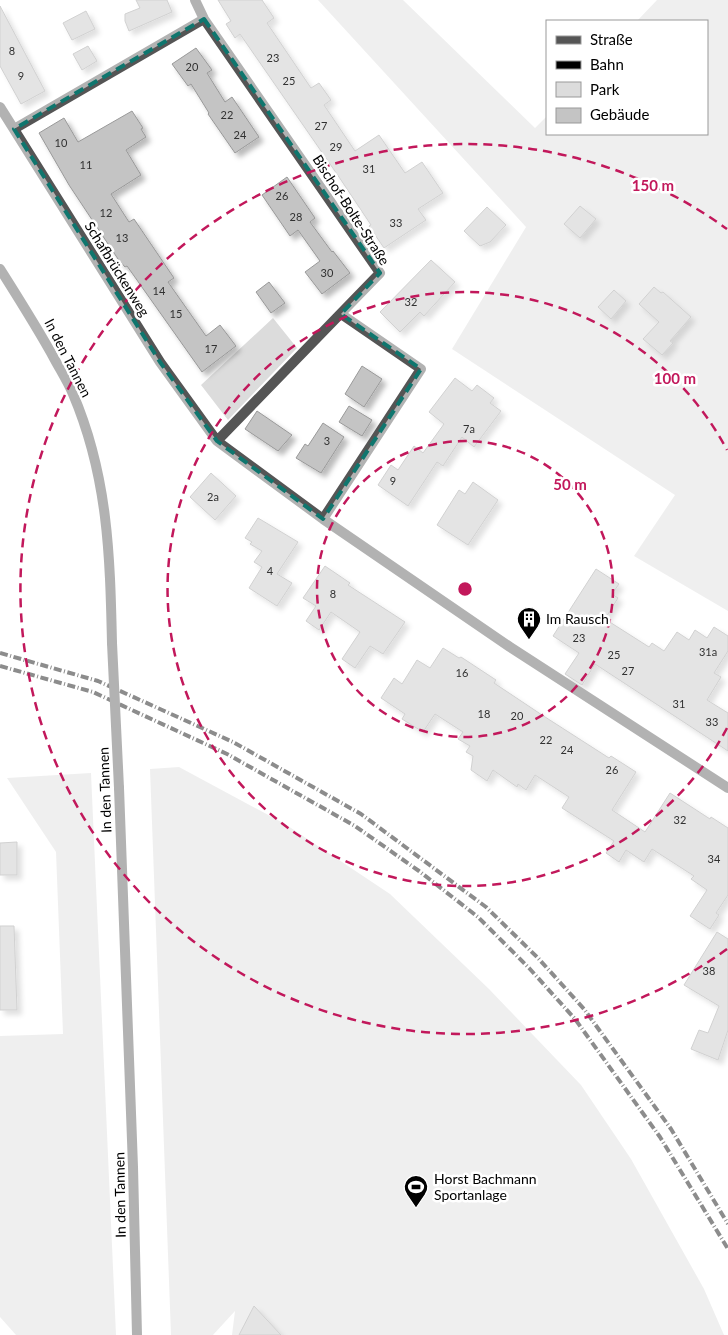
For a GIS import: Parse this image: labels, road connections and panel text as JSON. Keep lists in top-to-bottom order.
{
  "streets": {
    "street": ["Bischof-Bolte-Straße", "Schafbrückenweg", "In den Tannen"]
  },
  "crossings": [
    ["Bischof-Bolte-Straße", "Schafbrückenweg"]
  ],
  "places": {
    "building": ["Im Rausch"],
    "sports": ["Horst Bachmann Sportanlage"]
  },
  "house_numbers": [
    "8",
    "23",
    "20",
    "9",
    "25",
    "22",
    "27",
    "24",
    "10",
    "29",
    "11",
    "31",
    "26",
    "12",
    "28",
    "33",
    "13",
    "30",
    "14",
    "32",
    "15",
    "17",
    "7a",
    "3",
    "9",
    "2a",
    "4",
    "8",
    "23",
    "31a",
    "25",
    "27",
    "16",
    "31",
    "18",
    "20",
    "33",
    "22",
    "24",
    "26",
    "32",
    "34",
    "38"
  ],
  "legend": [
    "Straße",
    "Bahn",
    "Park",
    "Gebäude"
  ],
  "rings": ["150 m", "100 m", "50 m"]
}
